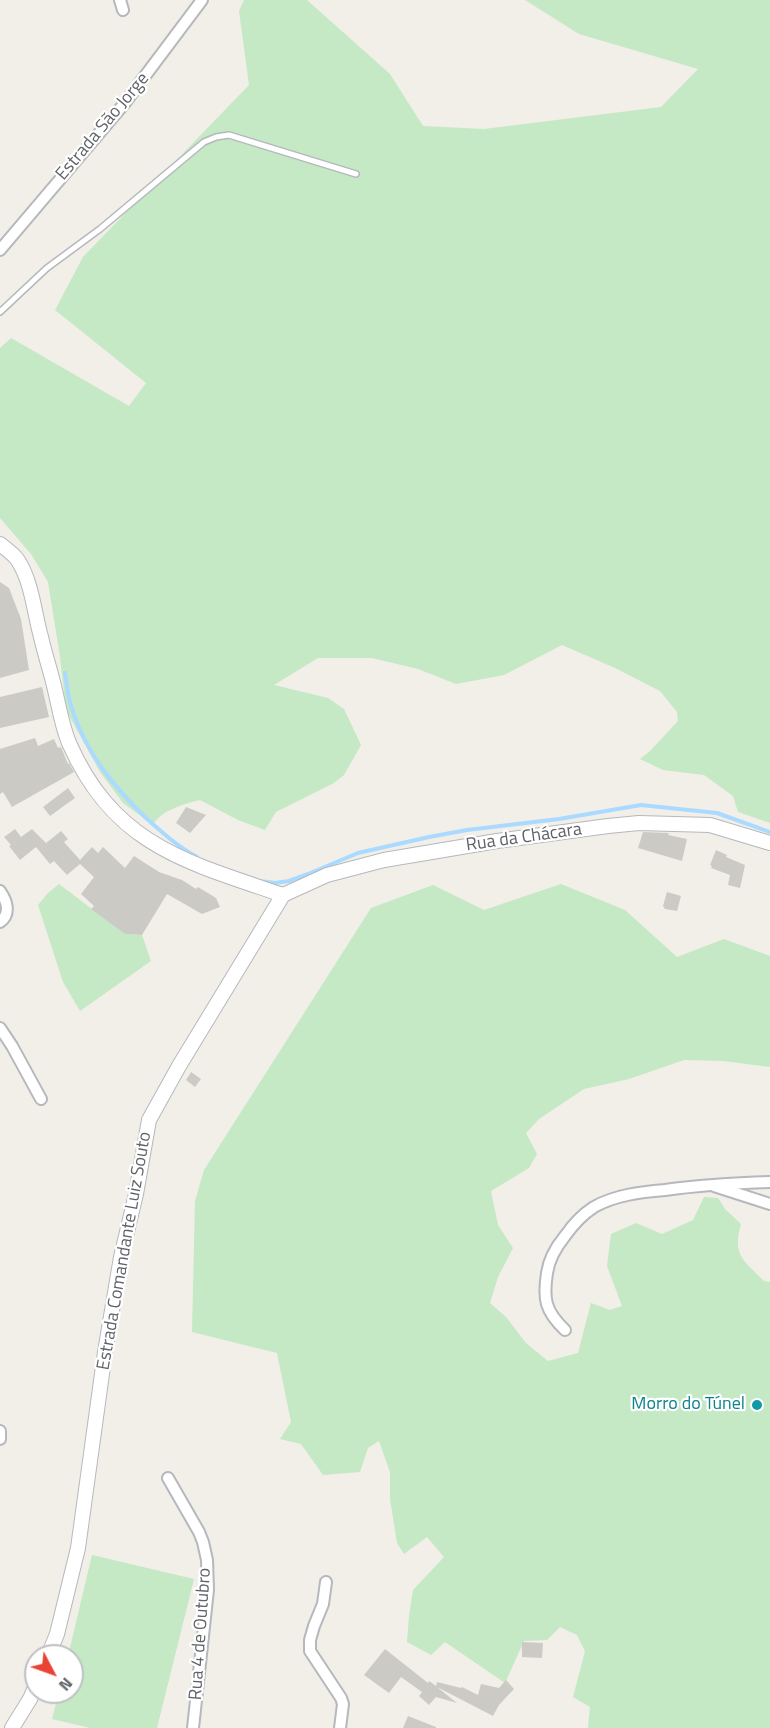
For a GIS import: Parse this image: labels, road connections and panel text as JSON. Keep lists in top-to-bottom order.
{
  "streets": {
    "street": [
      "Estrada São Jorge",
      "Rua da Chácara",
      "Estrada Comandante Luiz Souto",
      "Rua 4 de Outubro"
    ]
  },
  "crossings": [
    ["Rua da Chácara", "Estrada Comandante Luiz Souto"]
  ],
  "places": ["Morro do Túnel"],
  "north": "bottom right"
}
